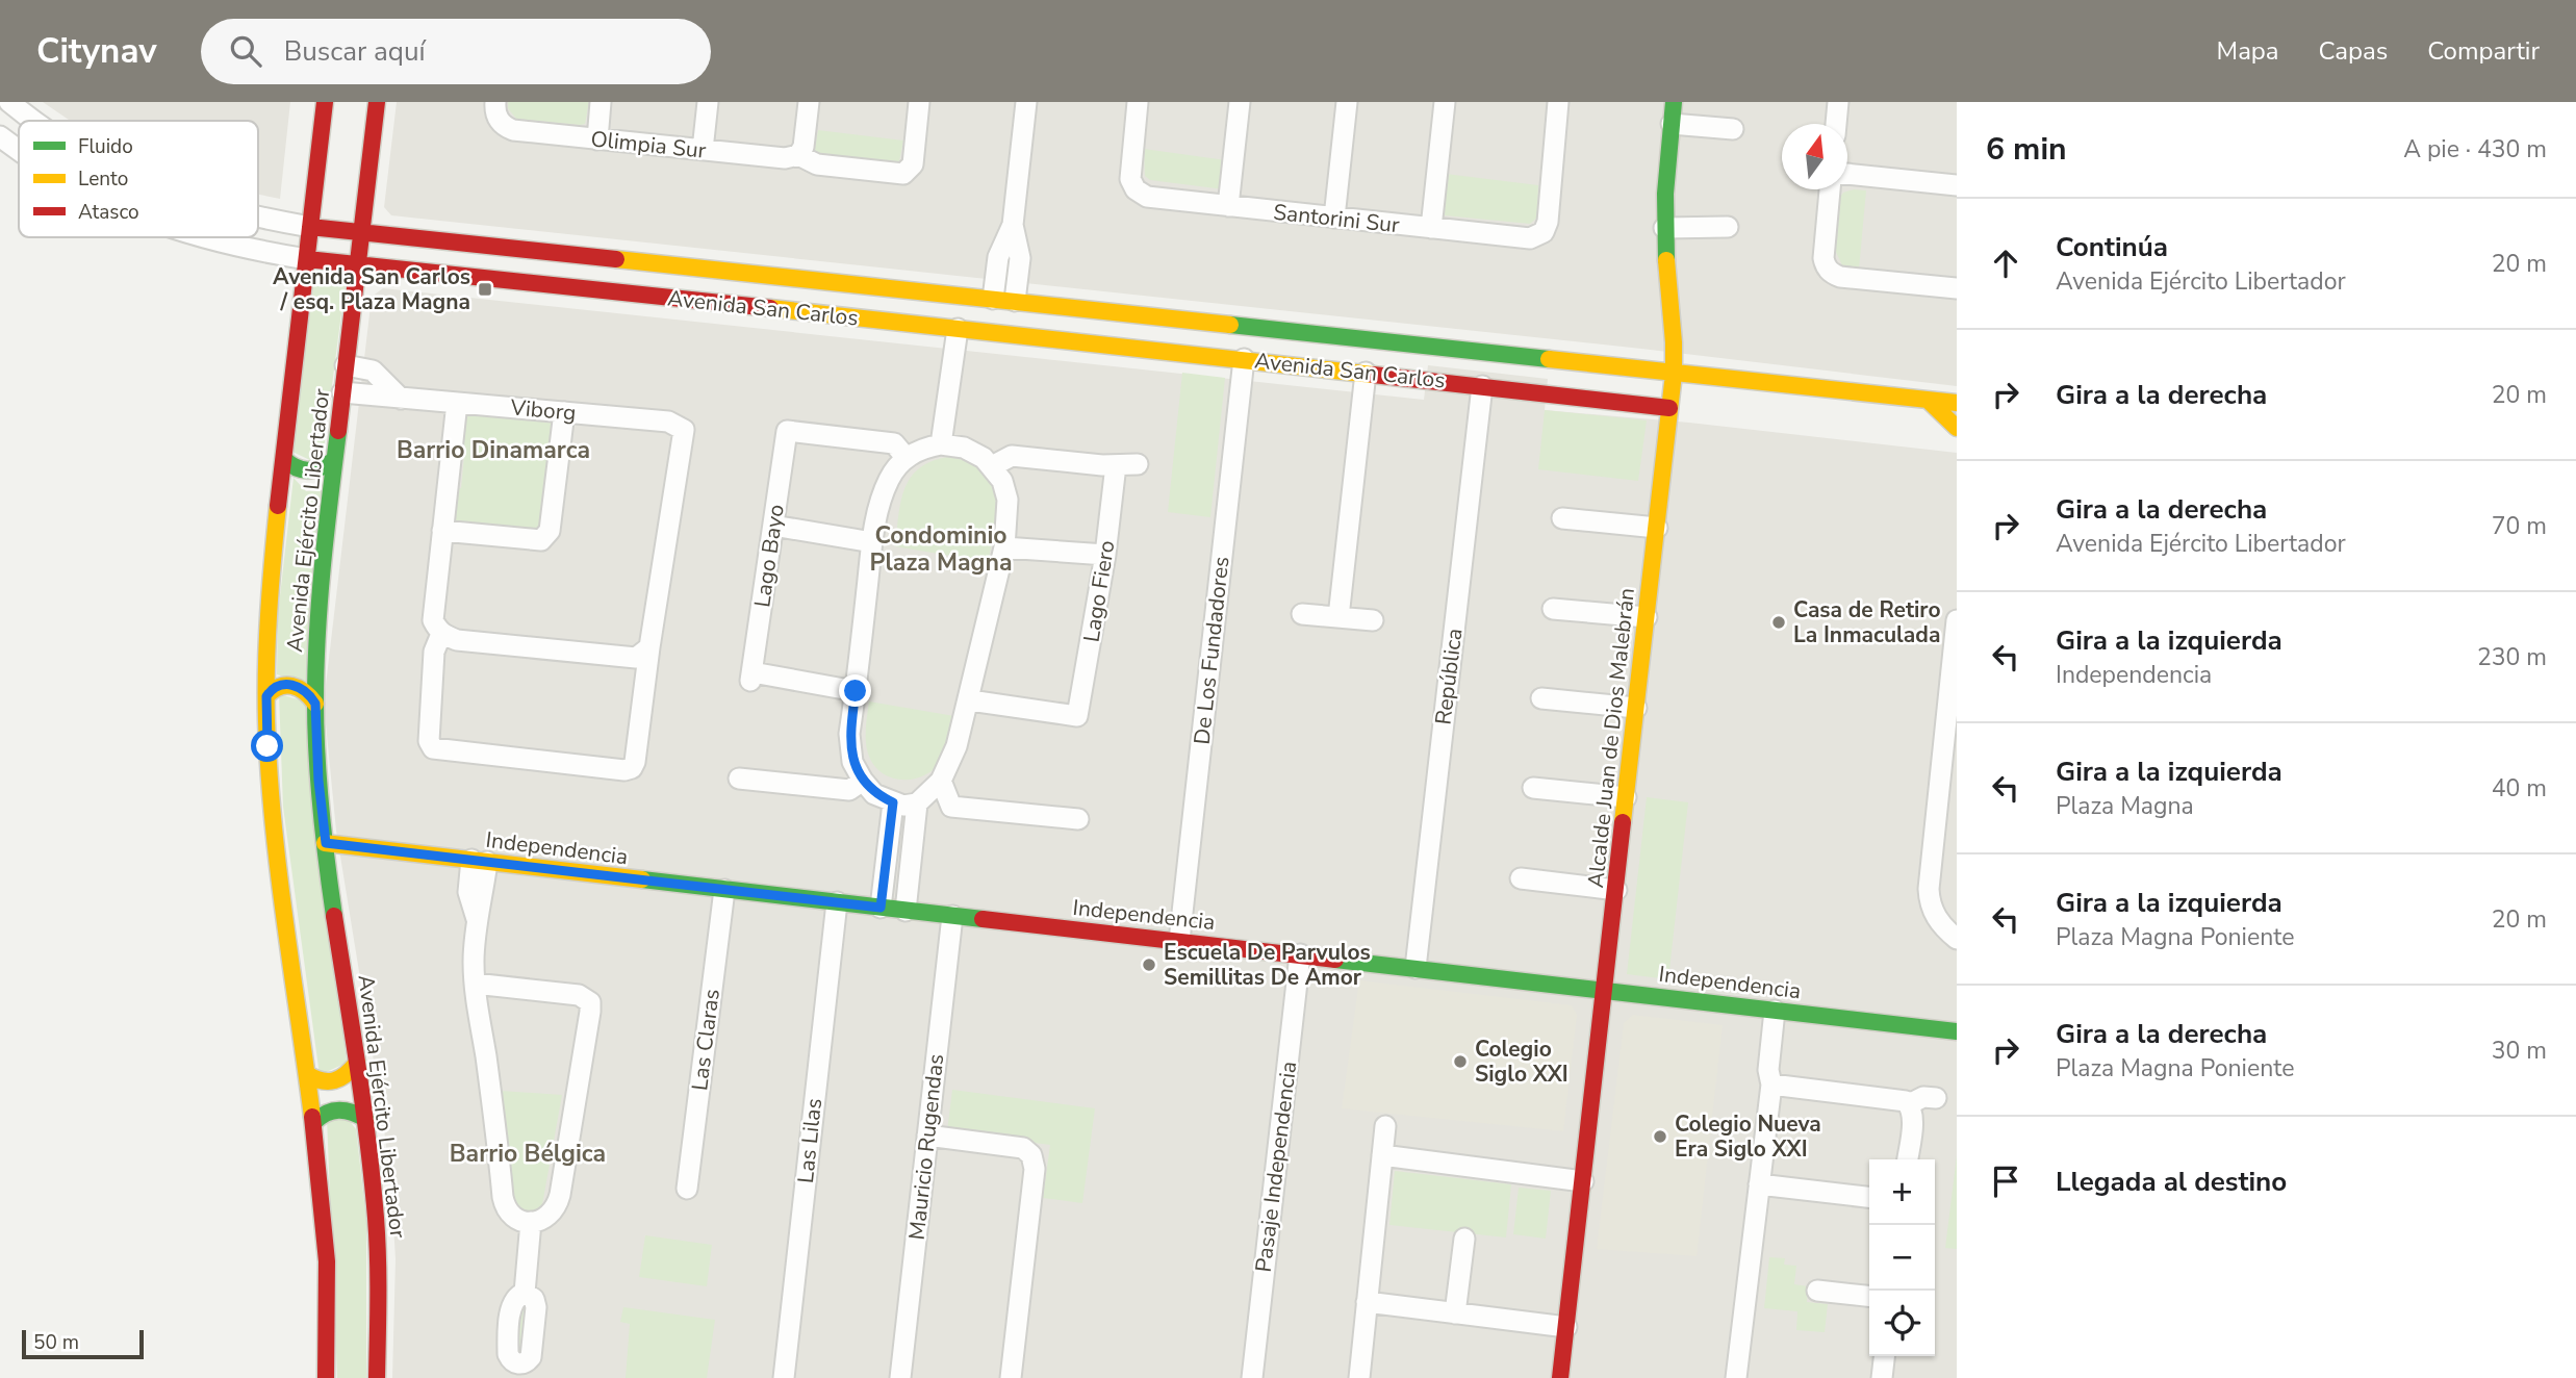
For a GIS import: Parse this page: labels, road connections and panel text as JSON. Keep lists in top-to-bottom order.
{
  "streets": {
    "main road": [
      "Avenida San Carlos",
      "Avenida Ejército Libertador",
      "Alcalde Juan de Dios Malebrán",
      "Independencia"
    ],
    "street": [
      "Olimpia Sur",
      "Santorini Sur",
      "Viborg",
      "Lago Bayo",
      "Lago Fiero",
      "De Los Fundadores",
      "República",
      "Las Claras",
      "Las Lilas",
      "Mauricio Rugendas",
      "Pasaje Independencia"
    ]
  },
  "crossings": [
    ["Avenida San Carlos", "Avenida Ejército Libertador"],
    ["Avenida San Carlos", "De Los Fundadores"],
    ["Avenida San Carlos", "República"],
    ["Avenida San Carlos", "Alcalde Juan de Dios Malebrán"],
    ["Viborg", "Avenida Ejército Libertador"],
    ["Avenida Ejército Libertador", "Independencia"],
    ["De Los Fundadores", "Independencia"],
    ["República", "Independencia"],
    ["Alcalde Juan de Dios Malebrán", "Independencia"],
    ["Independencia", "Las Claras"],
    ["Independencia", "Las Lilas"],
    ["Independencia", "Mauricio Rugendas"],
    ["Independencia", "Pasaje Independencia"]
  ],
  "districts": ["Barrio Dinamarca", "Condominio Plaza Magna", "Barrio Bélgica"],
  "places": {
    "transit": ["Avenida San Carlos / esq. Plaza Magna"],
    "other": [
      "Casa de Retiro La Inmaculada",
      "Escuela De Parvulos Semillitas De Amor",
      "Colegio Siglo XXI",
      "Colegio Nueva Era Siglo XXI"
    ]
  },
  "legend": ["Fluido", "Lento", "Atasco"],
  "scale_bar": "50 m",
  "north": "top",
  "page": {
    "header": "Citynav",
    "search": "Buscar aquí",
    "nav": ["Mapa", "Capas", "Compartir"],
    "heading": ["6 min", "A pie · 430 m"],
    "list": [
      ["Continúa", "Avenida Ejército Libertador", "20 m"],
      ["Gira a la derecha", "20 m"],
      ["Gira a la derecha", "Avenida Ejército Libertador", "70 m"],
      ["Gira a la izquierda", "Independencia", "230 m"],
      ["Gira a la izquierda", "Plaza Magna", "40 m"],
      ["Gira a la izquierda", "Plaza Magna Poniente", "20 m"],
      ["Gira a la derecha", "Plaza Magna Poniente", "30 m"],
      "Llegada al destino"
    ],
    "map_buttons": ["+", "−"],
    "scale": "50 m"
  }
}
